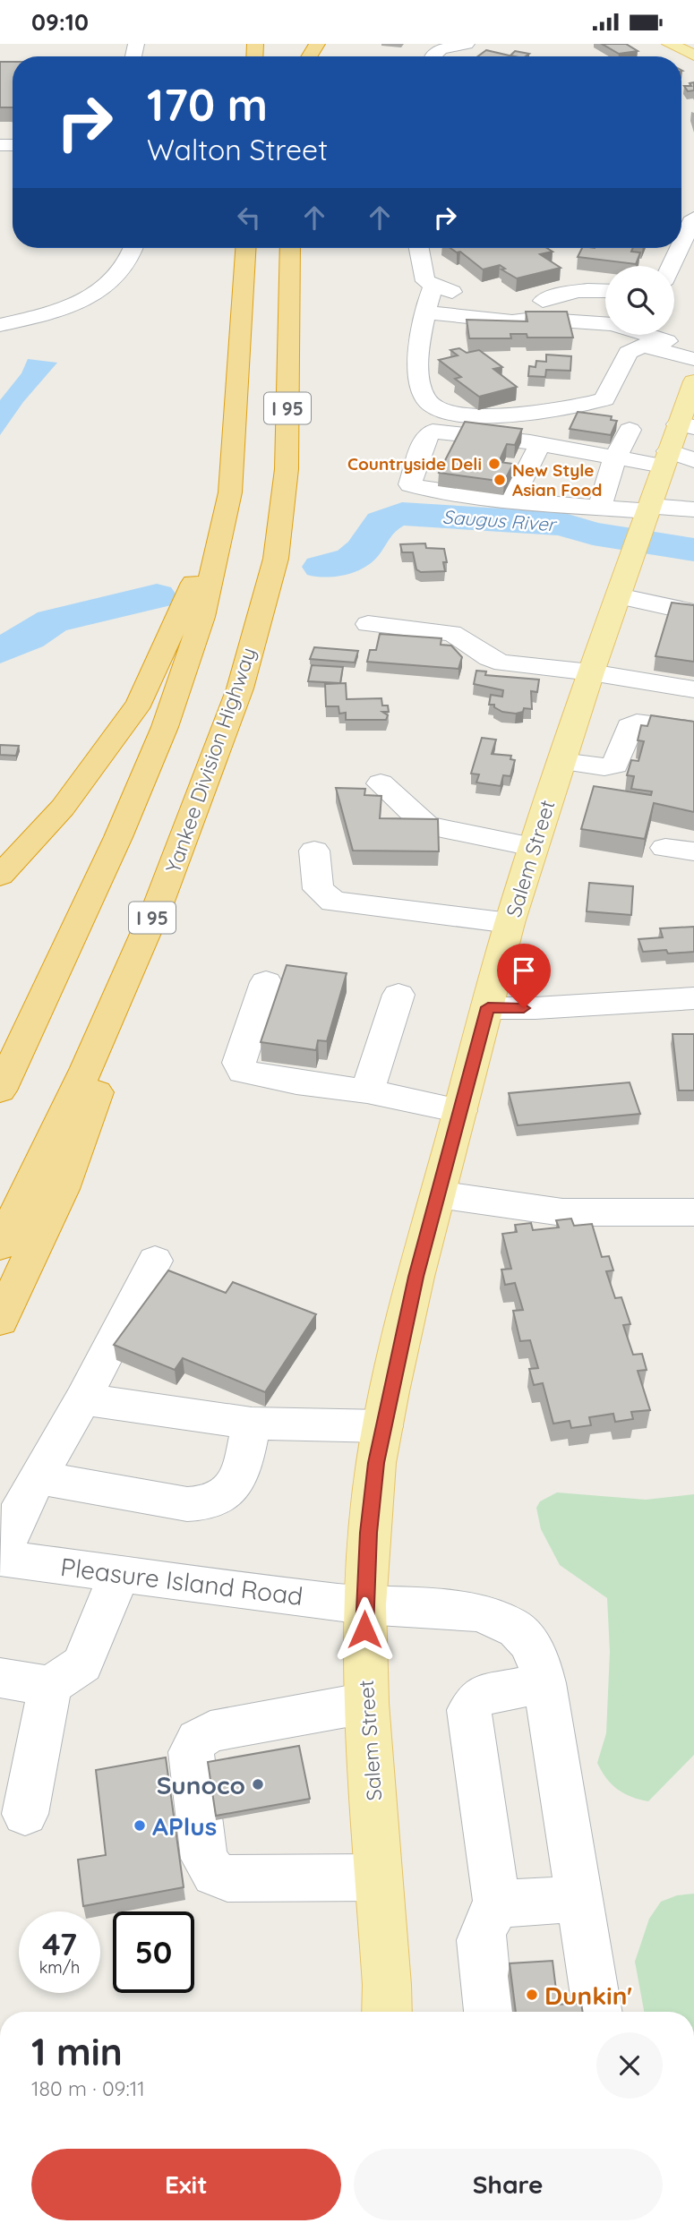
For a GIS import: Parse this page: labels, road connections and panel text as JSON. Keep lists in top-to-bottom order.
{
  "streets": {
    "highway": ["I 95", "Yankee Division Highway"],
    "main road": ["Salem Street"],
    "street": ["Pleasure Island Road"]
  },
  "crossings": [
    ["Salem Street", "Pleasure Island Road"]
  ],
  "water": ["Saugus River"],
  "places": [
    "Countryside Deli",
    "New Style Asian Food",
    "Sunoco",
    "APlus",
    "Dunkin'"
  ],
  "page": {
    "status": "09:10",
    "turn": ["170 m", "Walton Street"],
    "speed": "47 km/h",
    "limit": "50",
    "heading": ["1 min", "180 m · 09:11"],
    "buttons": ["Exit", "Share"]
  }
}
